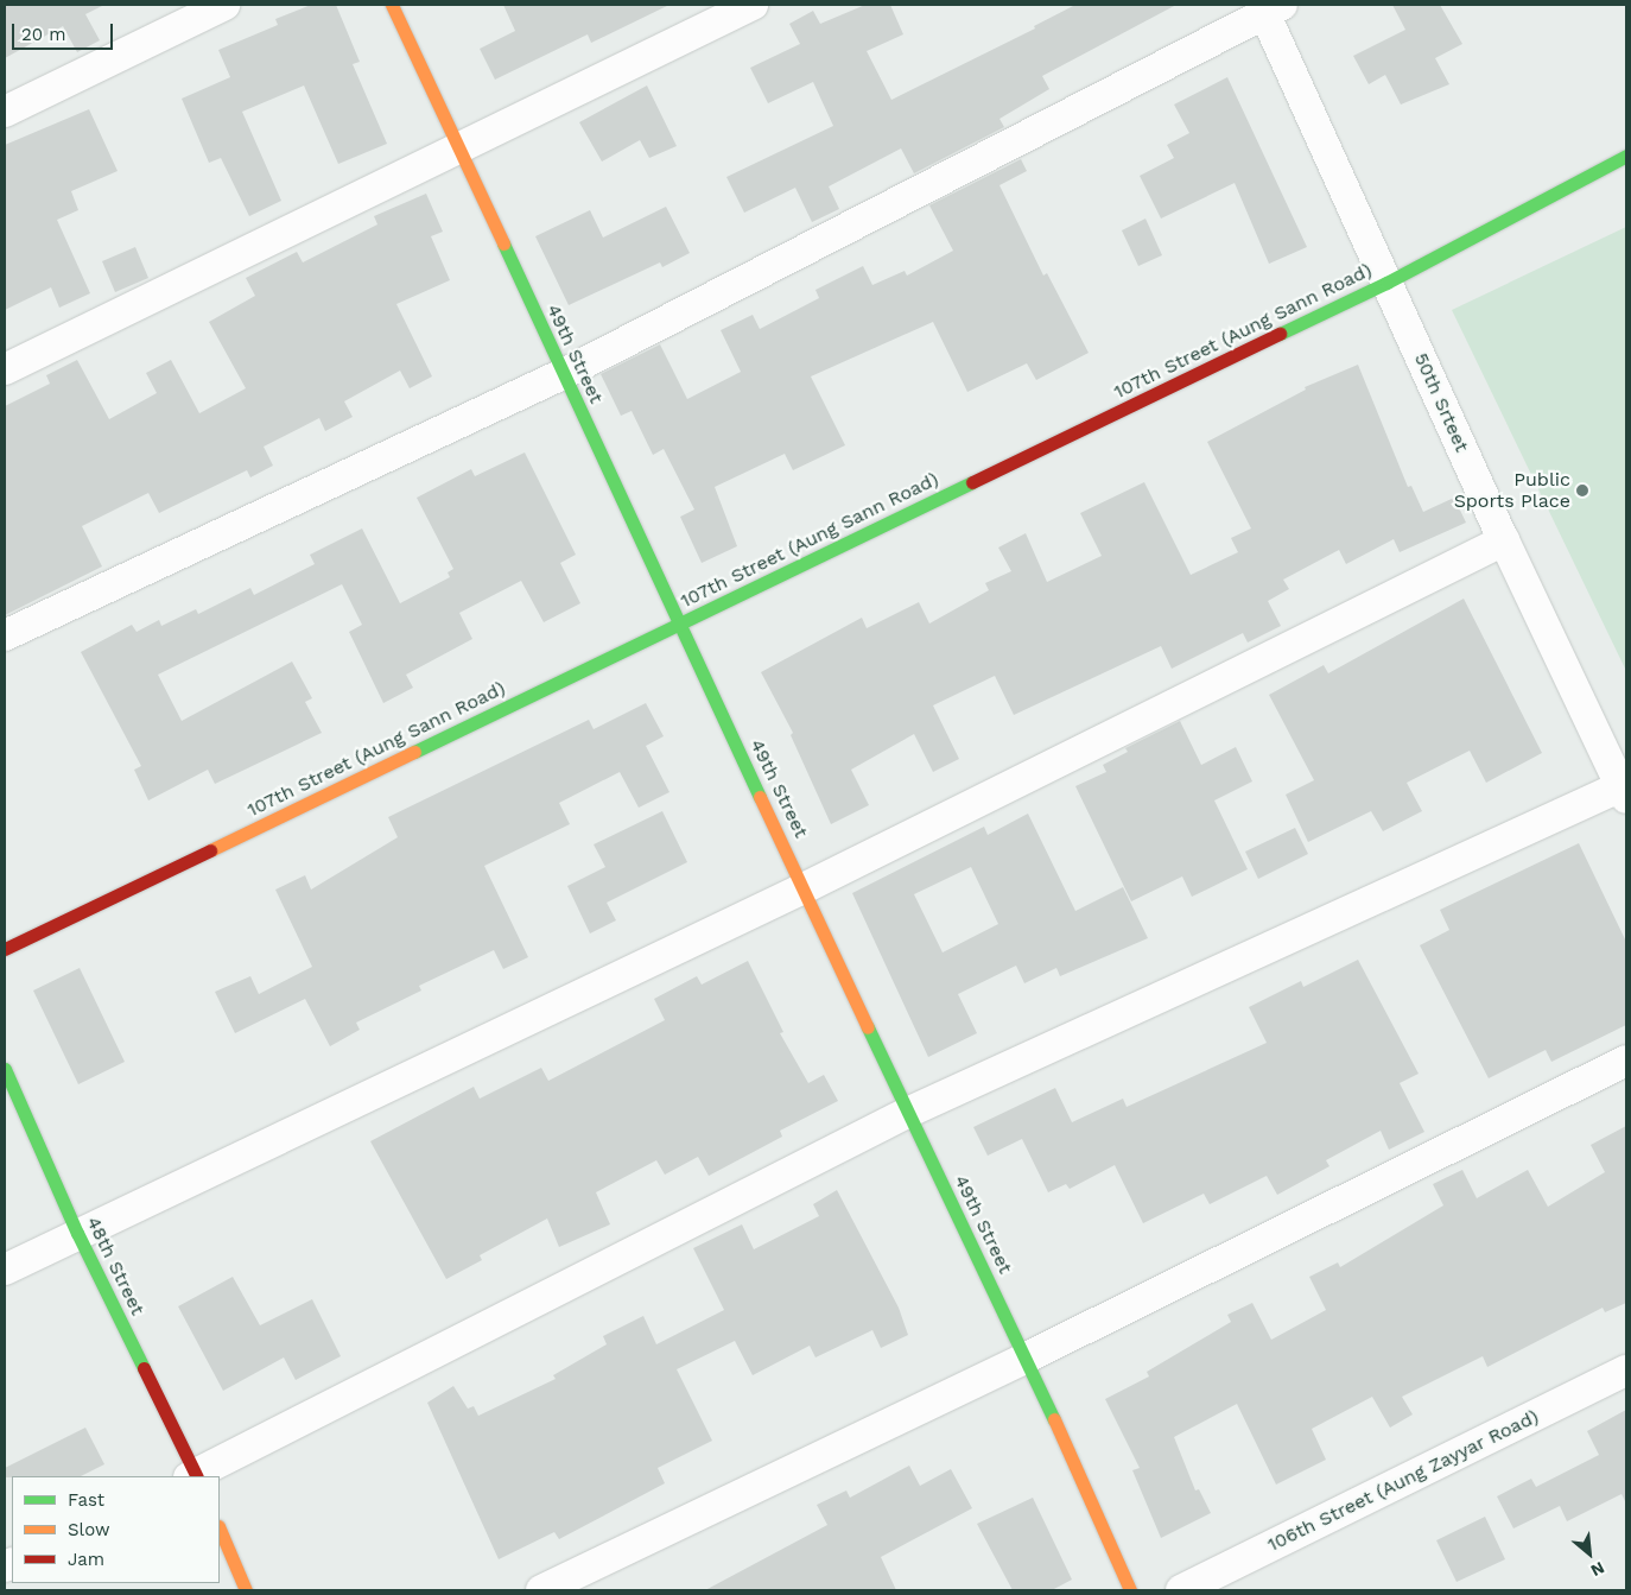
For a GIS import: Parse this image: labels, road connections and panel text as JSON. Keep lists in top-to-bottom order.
{
  "streets": {
    "street": [
      "107th Street (Aung Sann Road)",
      "49th Street",
      "50th Srteet",
      "48th Street",
      "106th Street (Aung Zayyar Road)"
    ]
  },
  "crossings": [
    ["107th Street (Aung Sann Road)", "49th Street"],
    ["107th Street (Aung Sann Road)", "50th Srteet"]
  ],
  "places": ["Public Sports Place"],
  "legend": ["Fast", "Slow", "Jam"],
  "scale_bar": "20 m",
  "north": "bottom right"
}
